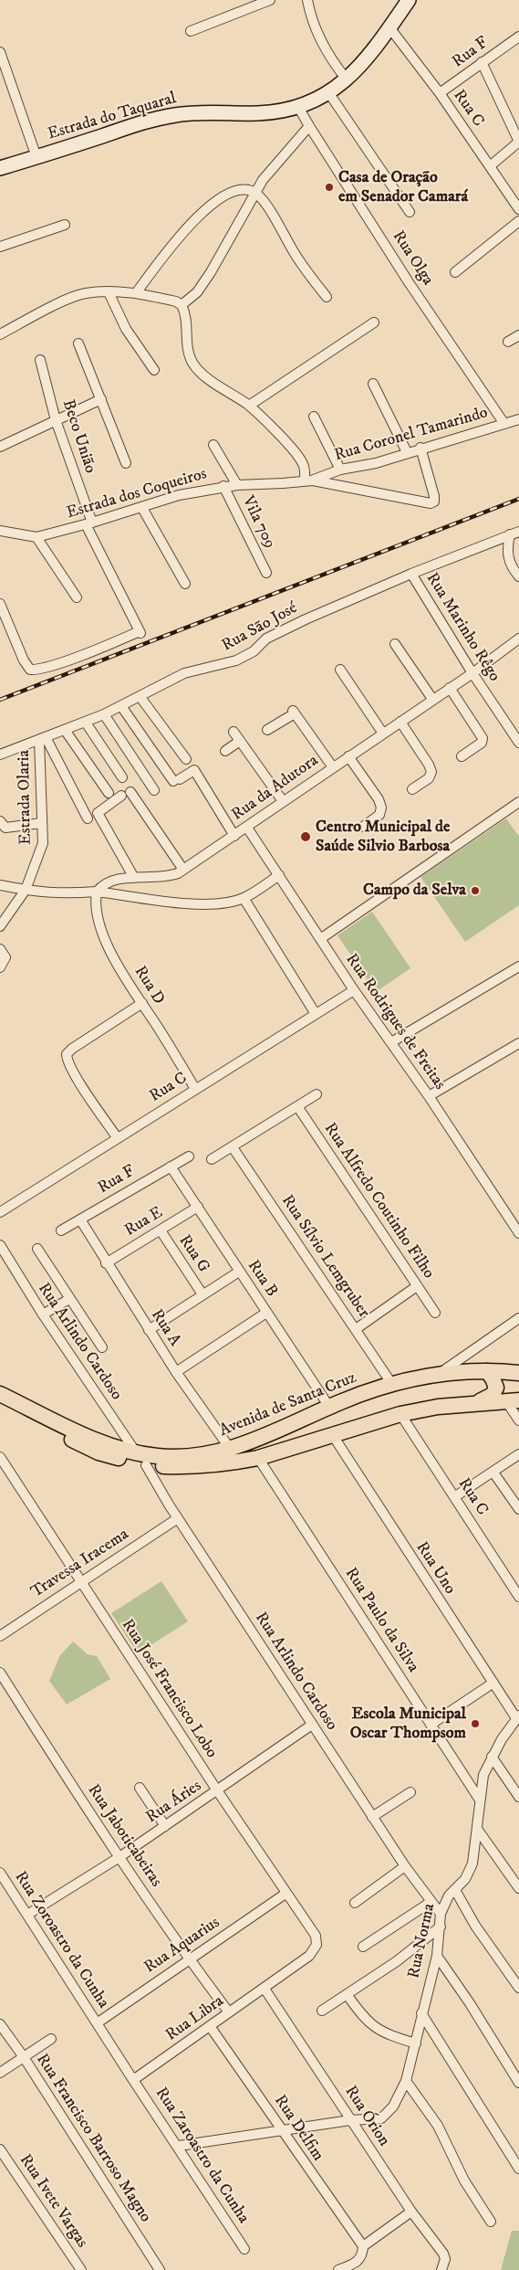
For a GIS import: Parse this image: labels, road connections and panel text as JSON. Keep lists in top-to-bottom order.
{
  "streets": {
    "main road": ["Avenida de Santa Cruz"],
    "street": [
      "Rua F",
      "Rua C",
      "Estrada do Taquaral",
      "Rua Olga",
      "Rua Coronel Tamarindo",
      "Beco União",
      "Estrada dos Coqueiros",
      "Vila 709",
      "Rua São José",
      "Rua Marinho Rêgo",
      "Rua da Adutora",
      "Estrada Olaria",
      "Rua D",
      "Rua Rodrigues de Freitas",
      "Rua Alfredo Coutinho Filho",
      "Rua E",
      "Rua G",
      "Rua Sílvio Lemgruber",
      "Rua B",
      "Rua A",
      "Rua Arlindo Cardoso",
      "Travessa Iracema",
      "Rua Uno",
      "Rua Paulo da Silva",
      "Rua José Francisco Lobo",
      "Rua Áries",
      "Rua Jaboticabeiras",
      "Rua Zoroastro da Cunha",
      "Rua Norma",
      "Rua Aquarius",
      "Rua Libra",
      "Rua Órion",
      "Rua Delfim",
      "Rua Francisco Barroso Magno",
      "Rua Zaroastro da Cunha",
      "Rua Ivete Vargas"
    ]
  },
  "crossings": [
    ["Rua F", "Rua C"],
    ["Rua F", "Rua B"],
    ["Rua F", "Rua A"],
    ["Rua C", "Estrada do Taquaral"],
    ["Rua C", "Rua D"],
    ["Rua C", "Rua Rodrigues de Freitas"],
    ["Rua C", "Avenida de Santa Cruz"],
    ["Estrada do Taquaral", "Rua Olga"],
    ["Rua Olga", "Rua Coronel Tamarindo"],
    ["Rua Coronel Tamarindo", "Estrada dos Coqueiros"],
    ["Beco União", "Estrada dos Coqueiros"],
    ["Estrada dos Coqueiros", "Vila 709"],
    ["Rua São José", "Rua Marinho Rêgo"],
    ["Rua São José", "Estrada Olaria"],
    ["Rua Marinho Rêgo", "Rua da Adutora"],
    ["Rua da Adutora", "Estrada Olaria"],
    ["Rua da Adutora", "Rua D"],
    ["Rua da Adutora", "Rua Rodrigues de Freitas"],
    ["Rua E", "Rua G"],
    ["Rua E", "Rua B"],
    ["Rua E", "Rua A"],
    ["Rua Sílvio Lemgruber", "Avenida de Santa Cruz"],
    ["Rua B", "Avenida de Santa Cruz"],
    ["Rua A", "Avenida de Santa Cruz"],
    ["Rua Arlindo Cardoso", "Avenida de Santa Cruz"],
    ["Rua Arlindo Cardoso", "Travessa Iracema"],
    ["Rua Arlindo Cardoso", "Rua Áries"],
    ["Rua Arlindo Cardoso", "Rua Norma"],
    ["Avenida de Santa Cruz", "Rua Uno"],
    ["Avenida de Santa Cruz", "Rua Paulo da Silva"],
    ["Travessa Iracema", "Rua José Francisco Lobo"],
    ["Rua Uno", "Rua Norma"],
    ["Rua Paulo da Silva", "Rua Norma"],
    ["Rua José Francisco Lobo", "Rua Áries"],
    ["Rua José Francisco Lobo", "Rua Aquarius"],
    ["Rua José Francisco Lobo", "Rua Libra"],
    ["Rua Áries", "Rua Jaboticabeiras"],
    ["Rua Áries", "Rua Zoroastro da Cunha"],
    ["Rua Jaboticabeiras", "Rua Aquarius"],
    ["Rua Jaboticabeiras", "Rua Libra"],
    ["Rua Zoroastro da Cunha", "Rua Aquarius"],
    ["Rua Norma", "Rua Órion"],
    ["Rua Norma", "Rua Delfim"],
    ["Rua Norma", "Rua Zaroastro da Cunha"],
    ["Rua Libra", "Rua Órion"],
    ["Rua Libra", "Rua Delfim"],
    ["Rua Libra", "Rua Zaroastro da Cunha"]
  ],
  "places": [
    "Casa de Oração em Senador Camará",
    "Centro Municipal de Saúde Silvio Barbosa",
    "Campo da Selva",
    "Escola Municipal Oscar Thompsom"
  ]
}
